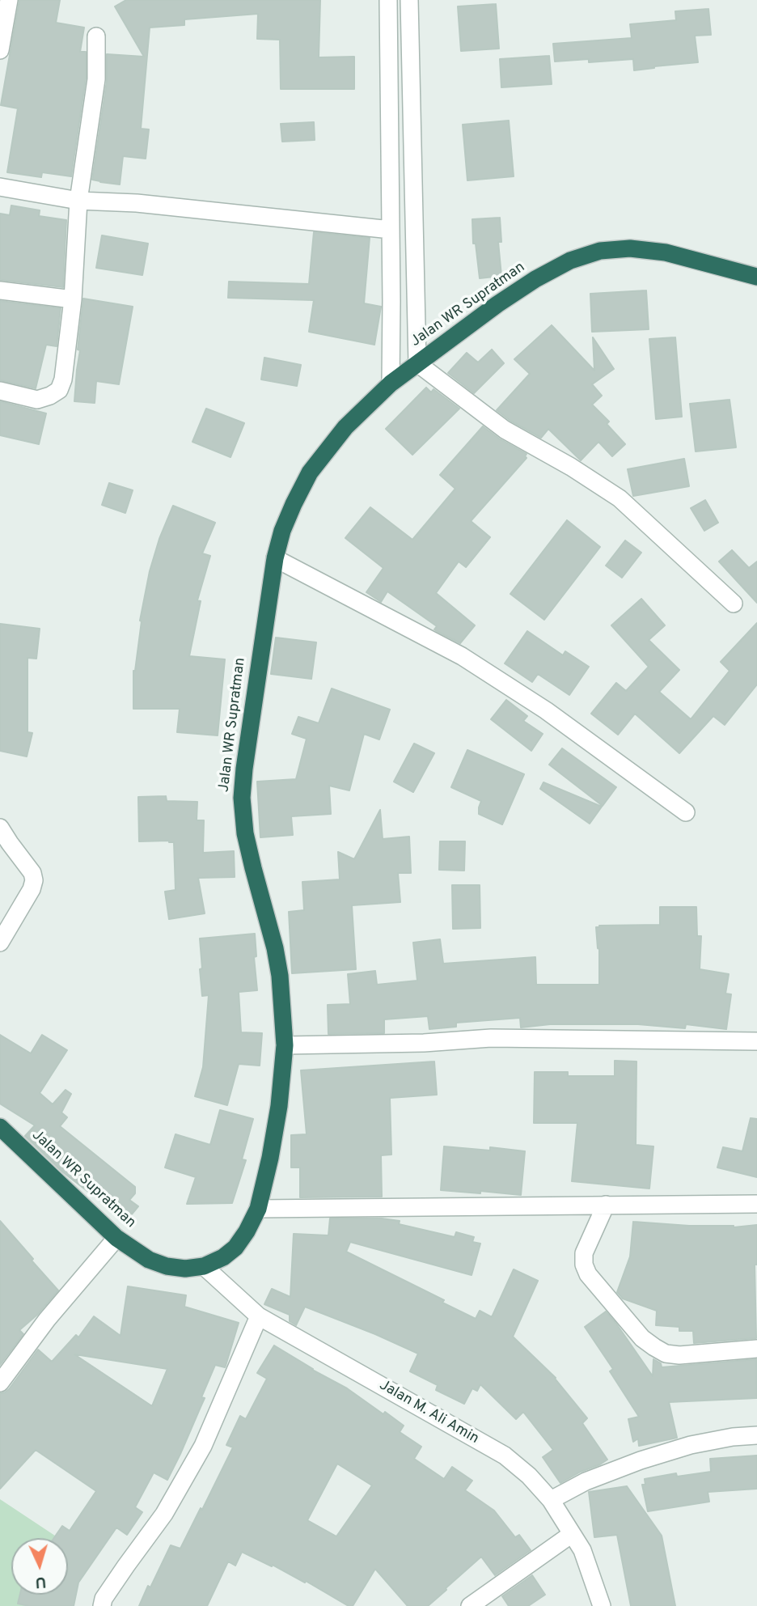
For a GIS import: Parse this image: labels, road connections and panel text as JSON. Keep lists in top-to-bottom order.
{
  "streets": {
    "highway": ["Jalan WR Supratman"],
    "street": ["Jalan M. Ali Amin"]
  },
  "crossings": [
    ["Jalan WR Supratman", "Jalan M. Ali Amin"]
  ],
  "north": "bottom"
}
